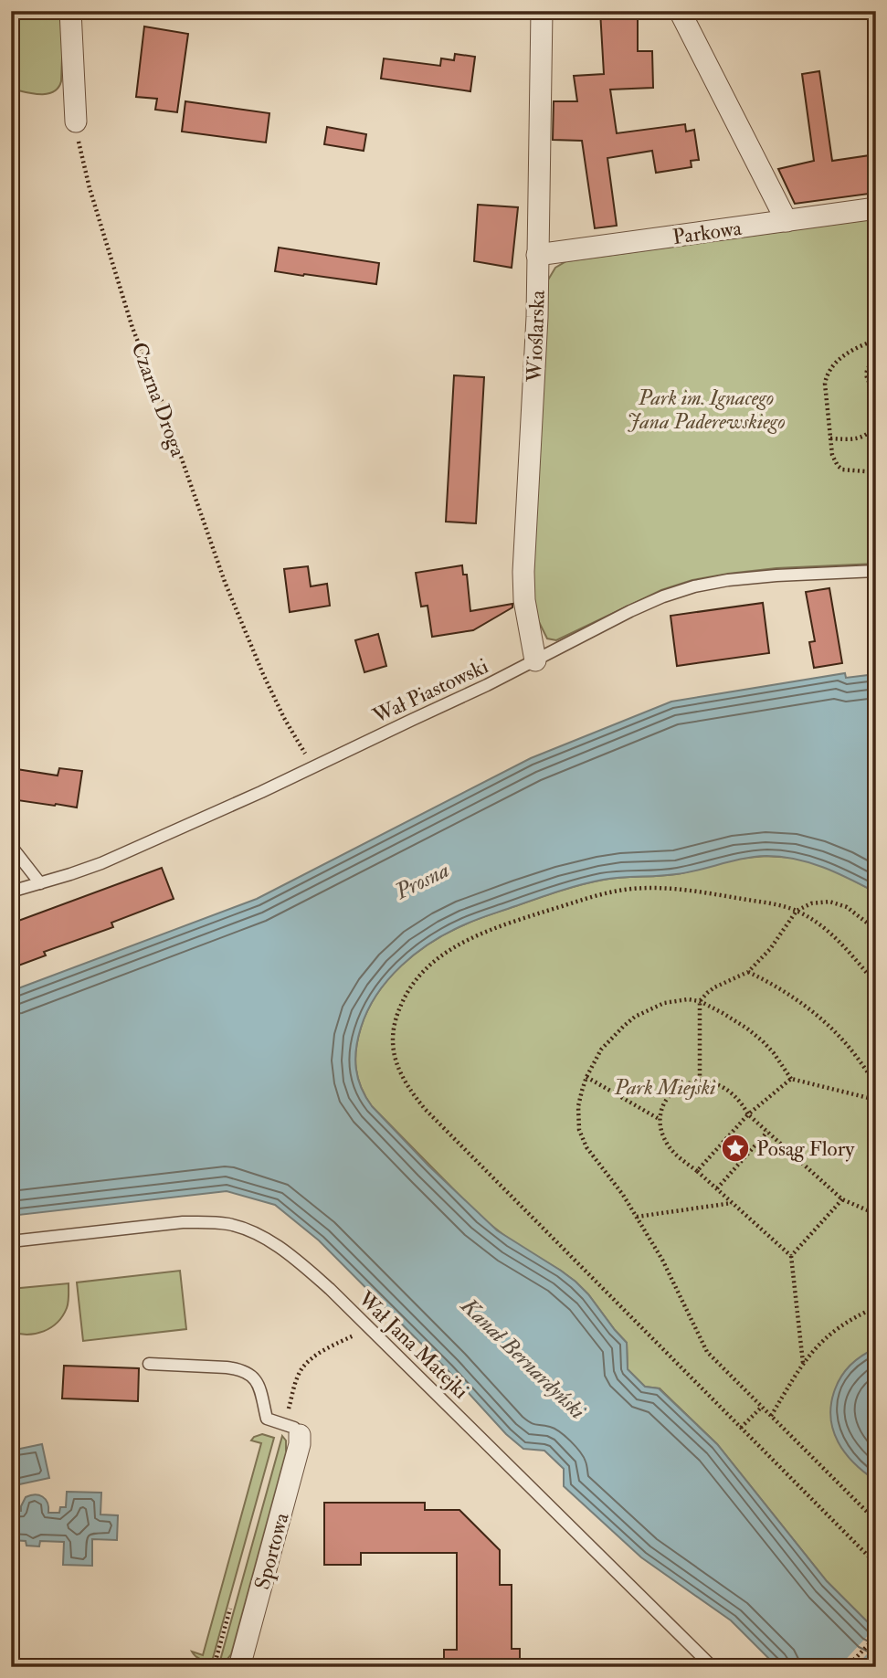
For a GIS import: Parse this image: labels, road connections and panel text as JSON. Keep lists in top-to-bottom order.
{
  "streets": {
    "street": ["Parkowa", "Wioślarska", "Sportowa"],
    "lane": ["Wał Piastowski", "Wał Jana Matejki"],
    "path": ["Czarna Droga"]
  },
  "crossings": [
    ["Parkowa", "Wioślarska"],
    ["Wioślarska", "Wał Piastowski"],
    ["Czarna Droga", "Wał Piastowski"]
  ],
  "water": ["Prosna", "Kanał Bernardyński"],
  "parks": ["Park im. Ignacego Jana Paderewskiego", "Park Miejski"],
  "places": {
    "place": ["Posąg Flory"]
  }
}
